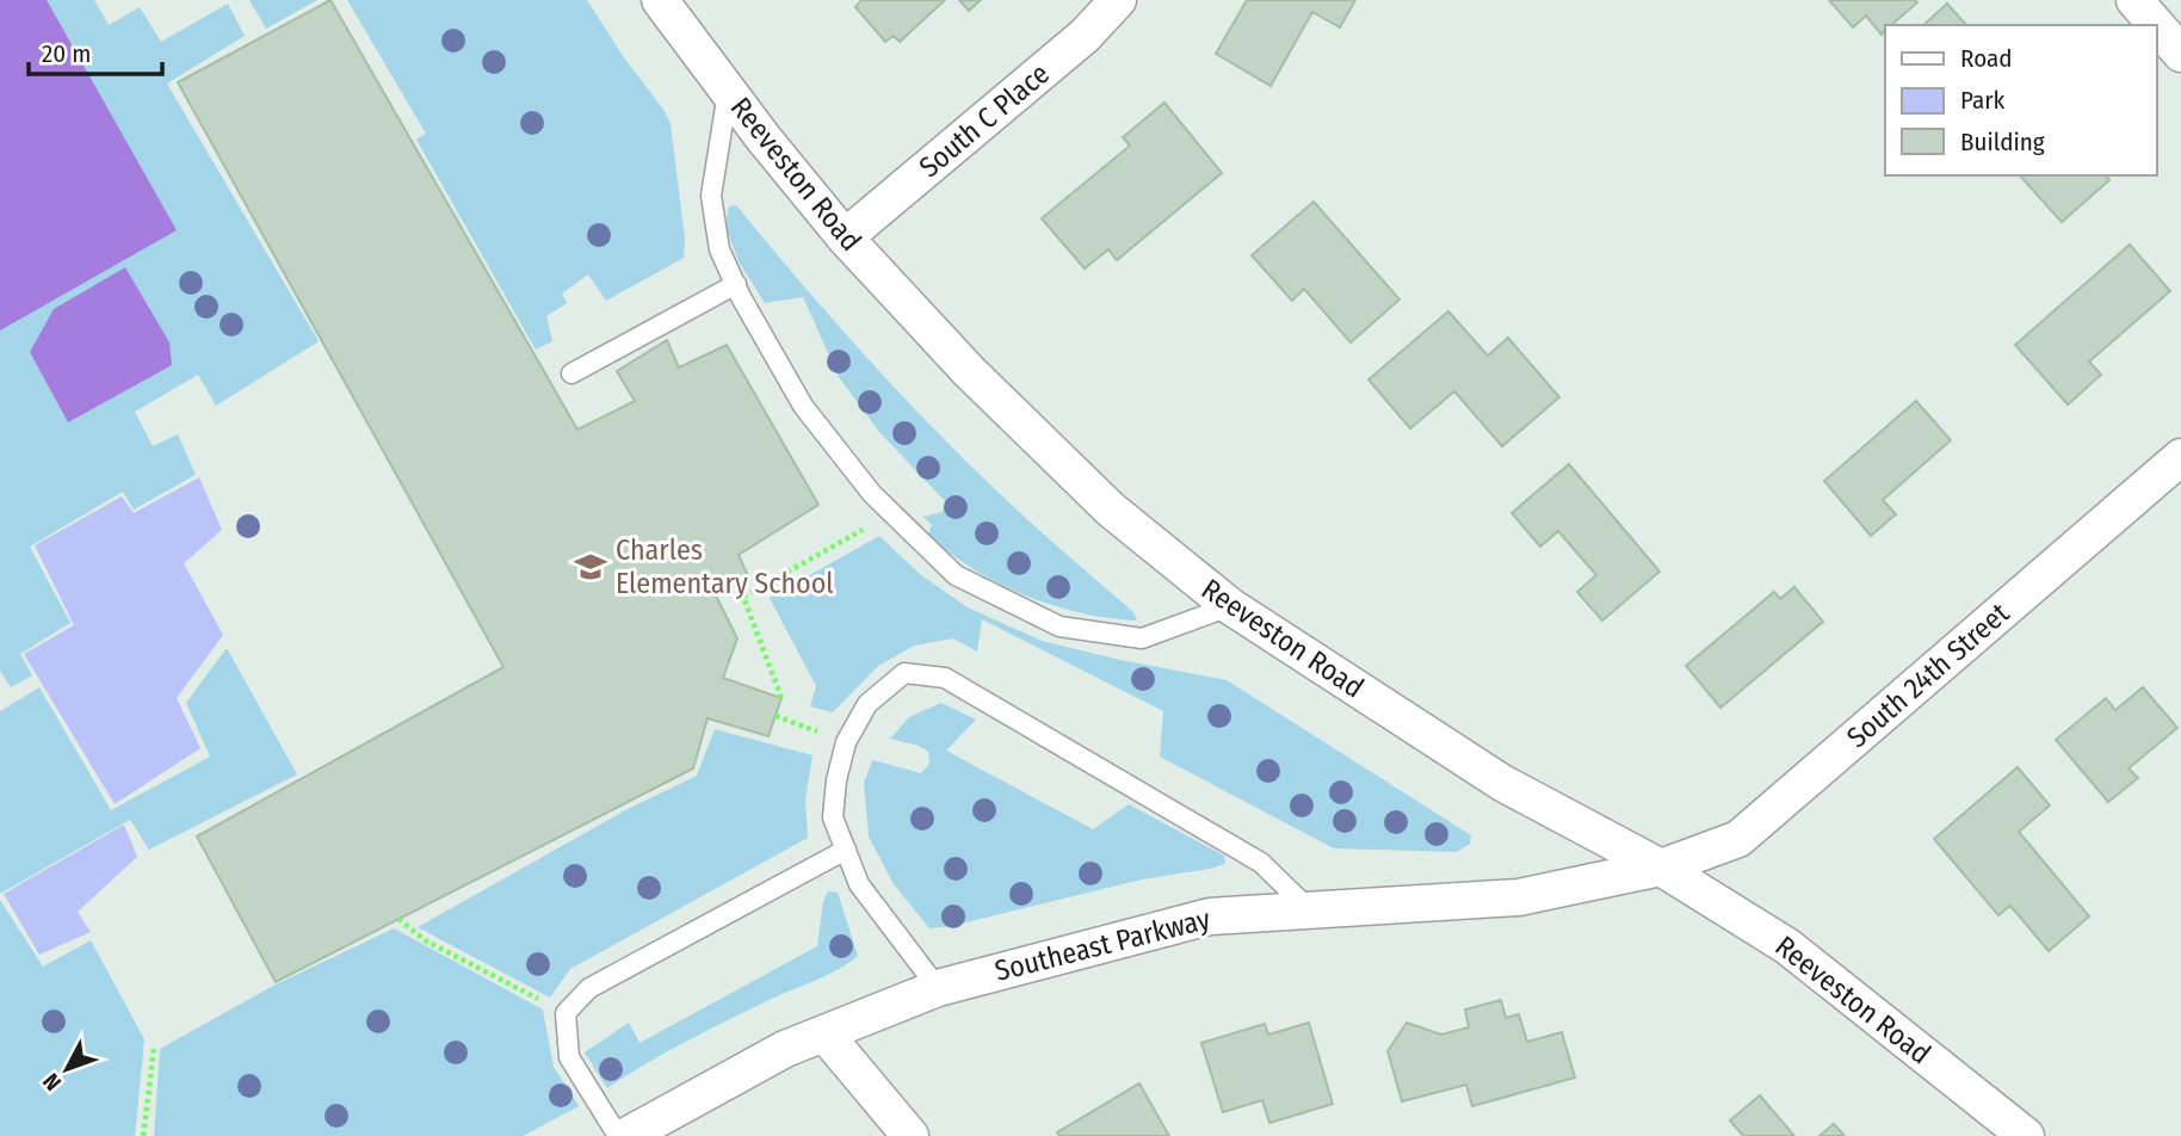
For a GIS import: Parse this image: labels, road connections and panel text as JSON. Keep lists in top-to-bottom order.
{
  "streets": {
    "street": [
      "South C Place",
      "Reeveston Road",
      "South 24th Street",
      "Southeast Parkway"
    ]
  },
  "crossings": [
    ["South C Place", "Reeveston Road"],
    ["Reeveston Road", "South 24th Street"],
    ["Reeveston Road", "Southeast Parkway"],
    ["South 24th Street", "Southeast Parkway"]
  ],
  "places": {
    "school or university": ["Charles Elementary School"]
  },
  "legend": ["Road", "Park", "Building"],
  "scale_bar": "20 m",
  "north": "bottom left"
}
